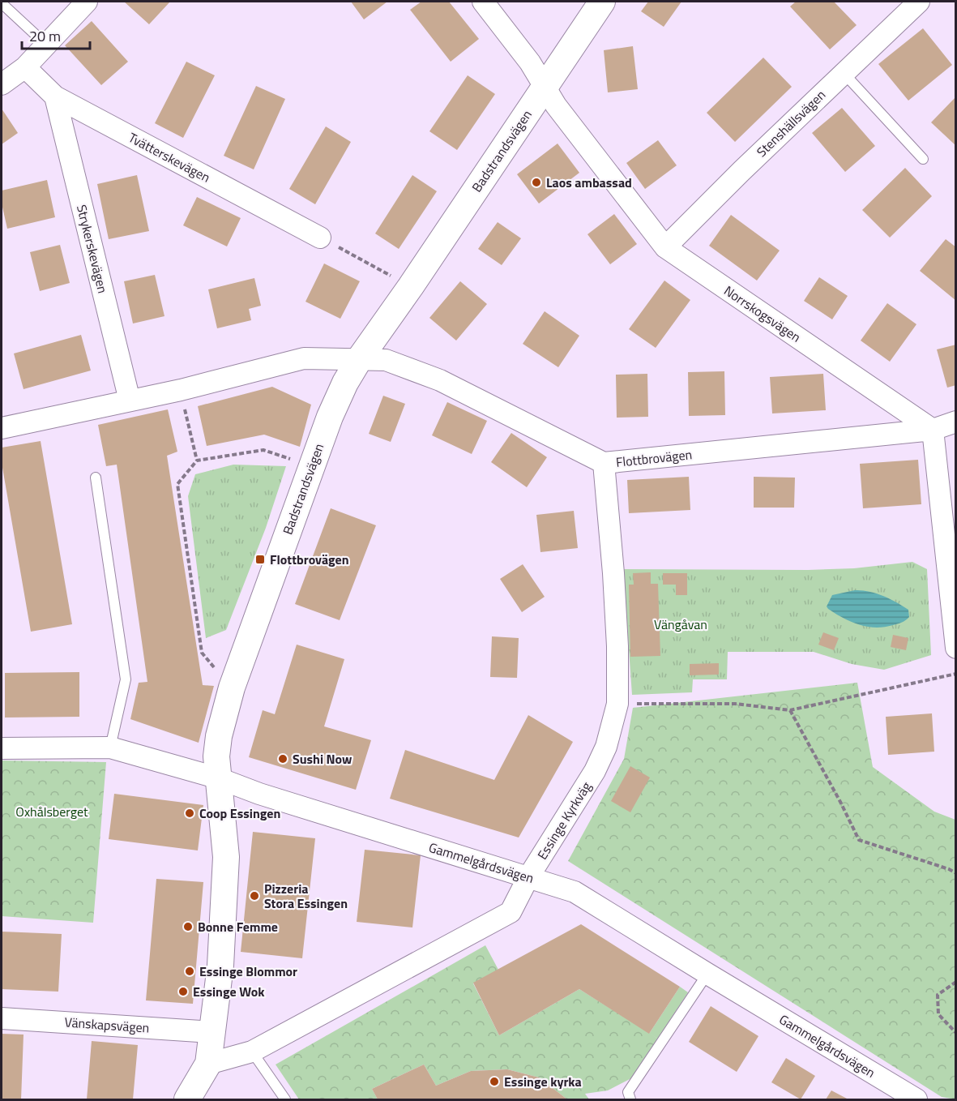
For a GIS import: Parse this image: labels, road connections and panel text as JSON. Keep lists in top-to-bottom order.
{
  "streets": {
    "street": [
      "Stenshällsvägen",
      "Badstrandsvägen",
      "Tvätterskevägen",
      "Strykerskevägen",
      "Norrskogsvägen",
      "Flottbrovägen",
      "Essinge Kyrkväg",
      "Gammelgårdsvägen",
      "Vänskapsvägen"
    ]
  },
  "crossings": [
    ["Stenshällsvägen", "Norrskogsvägen"],
    ["Badstrandsvägen", "Norrskogsvägen"],
    ["Badstrandsvägen", "Flottbrovägen"],
    ["Badstrandsvägen", "Essinge Kyrkväg"],
    ["Badstrandsvägen", "Gammelgårdsvägen"],
    ["Badstrandsvägen", "Vänskapsvägen"],
    ["Tvätterskevägen", "Strykerskevägen"],
    ["Strykerskevägen", "Flottbrovägen"],
    ["Norrskogsvägen", "Flottbrovägen"],
    ["Flottbrovägen", "Essinge Kyrkväg"],
    ["Essinge Kyrkväg", "Gammelgårdsvägen"]
  ],
  "parks": ["Vängåvan", "Oxhålsberget"],
  "places": {
    "other": [
      "Laos ambassad",
      "Sushi Now",
      "Coop Essingen",
      "Pizzeria Stora Essingen",
      "Bonne Femme",
      "Essinge Blommor",
      "Essinge Wok",
      "Essinge kyrka"
    ],
    "transit": ["Flottbrovägen"]
  },
  "scale_bar": "20 m"
}
